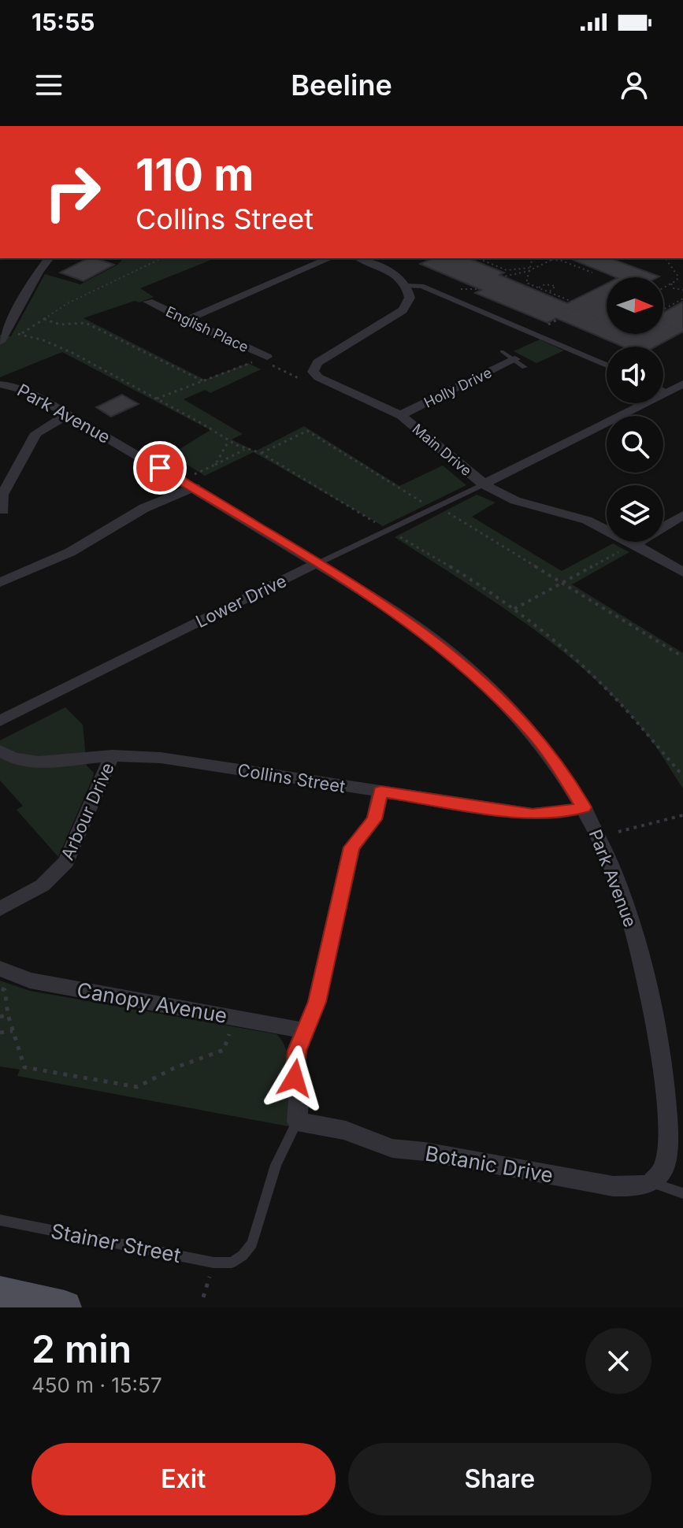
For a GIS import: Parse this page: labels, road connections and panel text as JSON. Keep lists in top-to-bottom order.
{
  "streets": {
    "street": [
      "English Place",
      "Holly Drive",
      "Park Avenue",
      "Main Drive",
      "Lower Drive",
      "Collins Street",
      "Arbour Drive",
      "Canopy Avenue",
      "Botanic Drive"
    ],
    "lane": ["Stainer Street"]
  },
  "crossings": [
    ["Holly Drive", "Main Drive"],
    ["Park Avenue", "Lower Drive"],
    ["Park Avenue", "Collins Street"],
    ["Park Avenue", "Botanic Drive"],
    ["Main Drive", "Lower Drive"],
    ["Collins Street", "Arbour Drive"],
    ["Botanic Drive", "Stainer Street"]
  ],
  "north": "right",
  "page": {
    "status": "15:55",
    "header": "Beeline",
    "turn": ["110 m", "Collins Street"],
    "heading": ["2 min", "450 m · 15:57"],
    "buttons": ["Exit", "Share"]
  }
}
